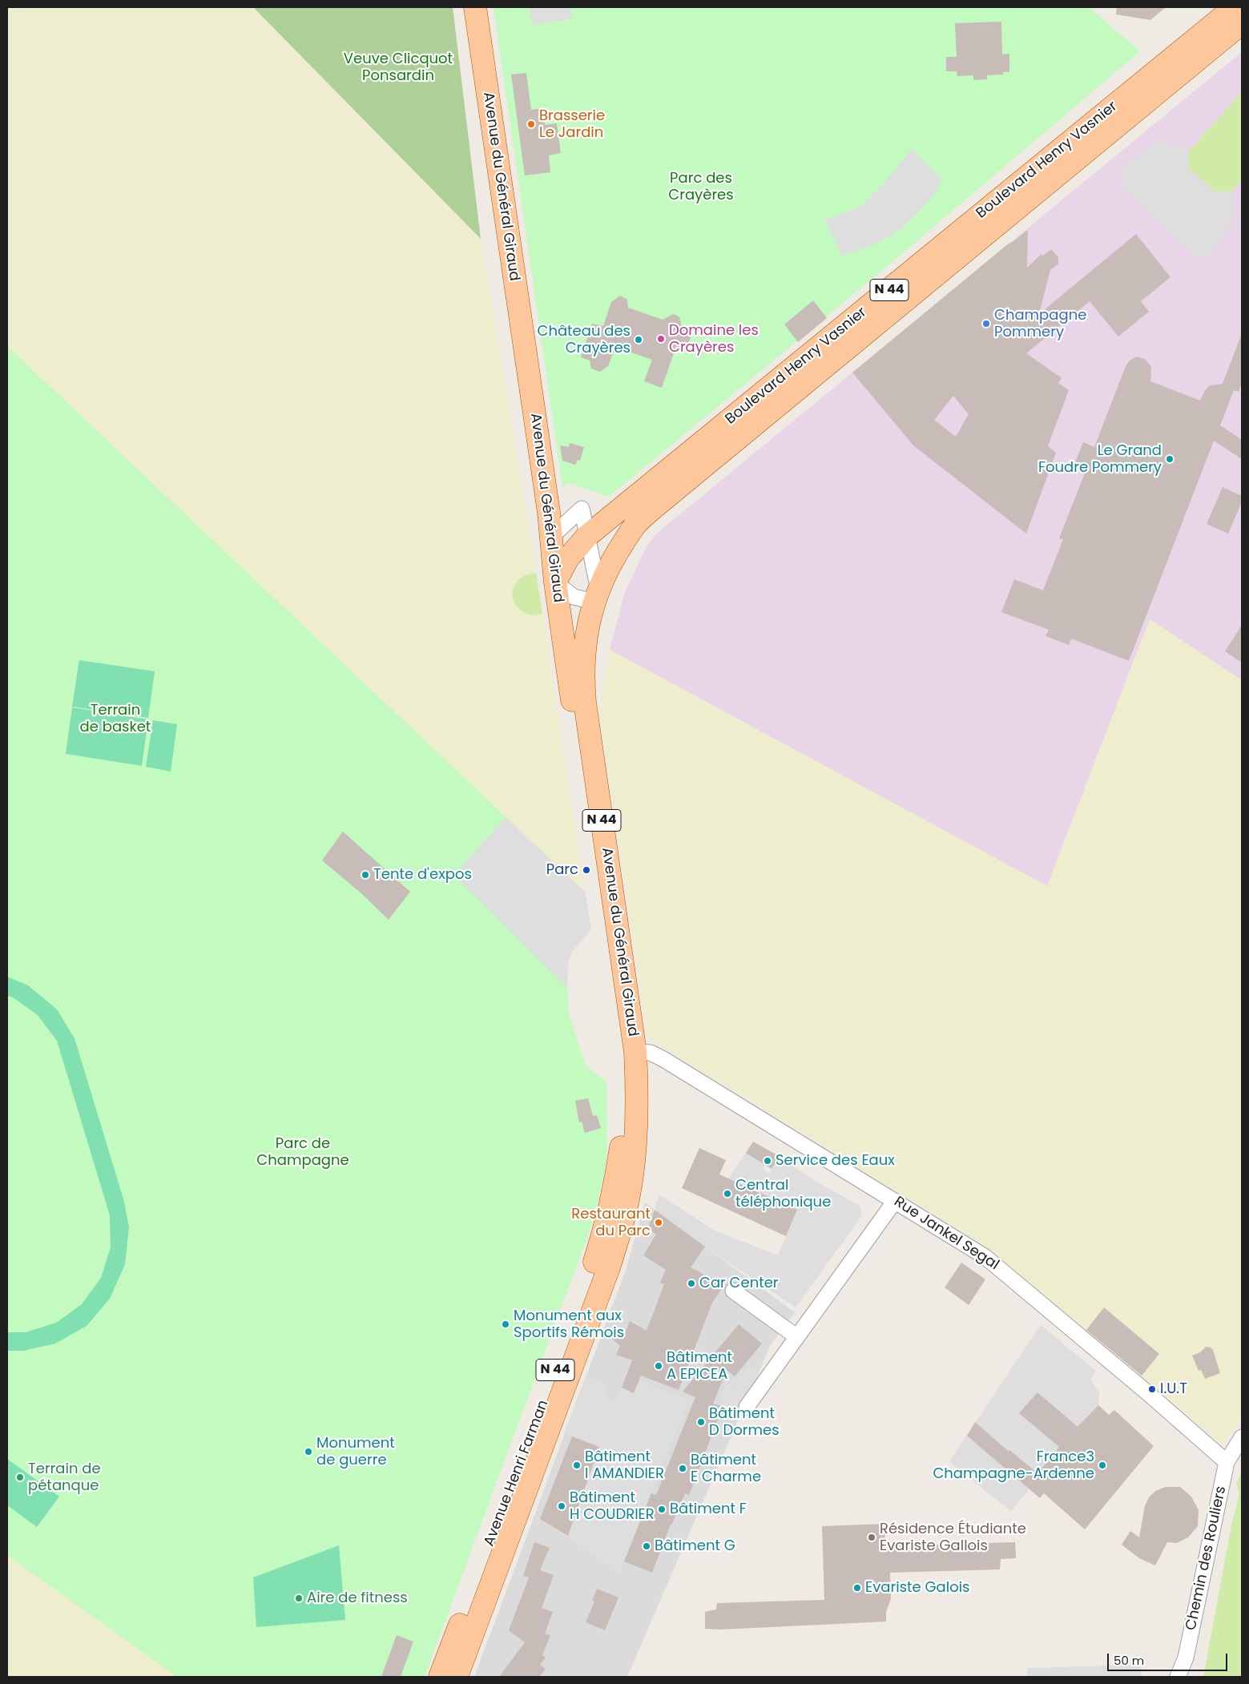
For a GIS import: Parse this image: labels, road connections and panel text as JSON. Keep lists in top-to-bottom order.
{
  "streets": {
    "main road": [
      "Boulevard Henry Vasnier",
      "Avenue du Général Giraud",
      "N 44",
      "Avenue Henri Farman"
    ],
    "street": ["Rue Jankel Segal", "Chemin des Rouliers"]
  },
  "crossings": [
    ["Boulevard Henry Vasnier", "Avenue du Général Giraud"],
    ["Avenue du Général Giraud", "Rue Jankel Segal"],
    ["Avenue du Général Giraud", "Avenue Henri Farman"],
    ["Rue Jankel Segal", "Chemin des Rouliers"]
  ],
  "parks": [
    "Veuve Clicquot Ponsardin",
    "Parc des Crayères",
    "Terrain de basket",
    "Parc de Champagne"
  ],
  "places": [
    "Brasserie Le Jardin",
    "Champagne Pommery",
    "Domaine les Crayères",
    "Château des Crayères",
    "Le Grand Foudre Pommery",
    "Parc",
    "Tente d'expos",
    "Service des Eaux",
    "Central téléphonique",
    "Restaurant du Parc",
    "Car Center",
    "Monument aux Sportifs Rémois",
    "Bâtiment A EPICEA",
    "I.U.T",
    "Bâtiment D Dormes",
    "Monument de guerre",
    "Bâtiment I AMANDIER",
    "France3 Champagne-Ardenne",
    "Bâtiment E Charme",
    "Terrain de pétanque",
    "Bâtiment H COUDRIER",
    "Bâtiment F",
    "Résidence Étudiante Evariste Gallois",
    "Bâtiment G",
    "Evariste Galois",
    "Aire de fitness"
  ],
  "scale_bar": "50 m"
}
